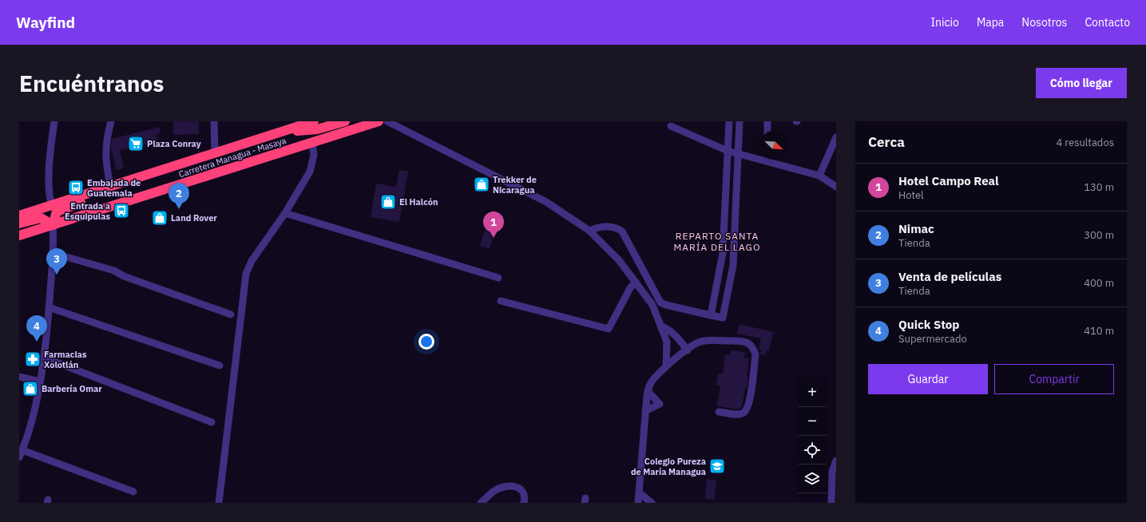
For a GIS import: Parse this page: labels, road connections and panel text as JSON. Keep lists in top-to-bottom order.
{
  "streets": {
    "highway": ["Carretera Managua - Masaya"]
  },
  "districts": ["REPARTO SANTA MARÍA DEL LAGO"],
  "places": {
    "supermarket": ["Plaza Conray"],
    "shop": [
      "Trekker de Nicaragua",
      "El Halcón",
      "Land Rover",
      "Barbería Omar"
    ],
    "bus stop": ["Embajada de Guatemala", "Entrada a Esquipulas"],
    "pharmacy": ["Farmacias Xolotlán"],
    "school or university": ["Colegio Pureza de María Managua"]
  },
  "north": "bottom right",
  "page": {
    "header": "Wayfind",
    "nav": [
      "Inicio",
      "Mapa",
      "Nosotros",
      "Contacto"
    ],
    "buttons": [
      "Cómo llegar",
      ["Guardar", "Compartir"]
    ],
    "title": "Encuéntranos",
    "heading": ["Cerca", "4 resultados"],
    "list": [
      {
        "mark": "1",
        "name": "Hotel Campo Real",
        "note": "Hotel",
        "value": "130 m"
      },
      {
        "mark": "2",
        "name": "Nimac",
        "note": "Tienda",
        "value": "300 m"
      },
      {
        "mark": "3",
        "name": "Venta de películas",
        "note": "Tienda",
        "value": "400 m"
      },
      {
        "mark": "4",
        "name": "Quick Stop",
        "note": "Supermercado",
        "value": "410 m"
      }
    ],
    "pins": [
      "2",
      "1",
      "3",
      "4"
    ],
    "map_buttons": ["+", "−"]
  }
}
